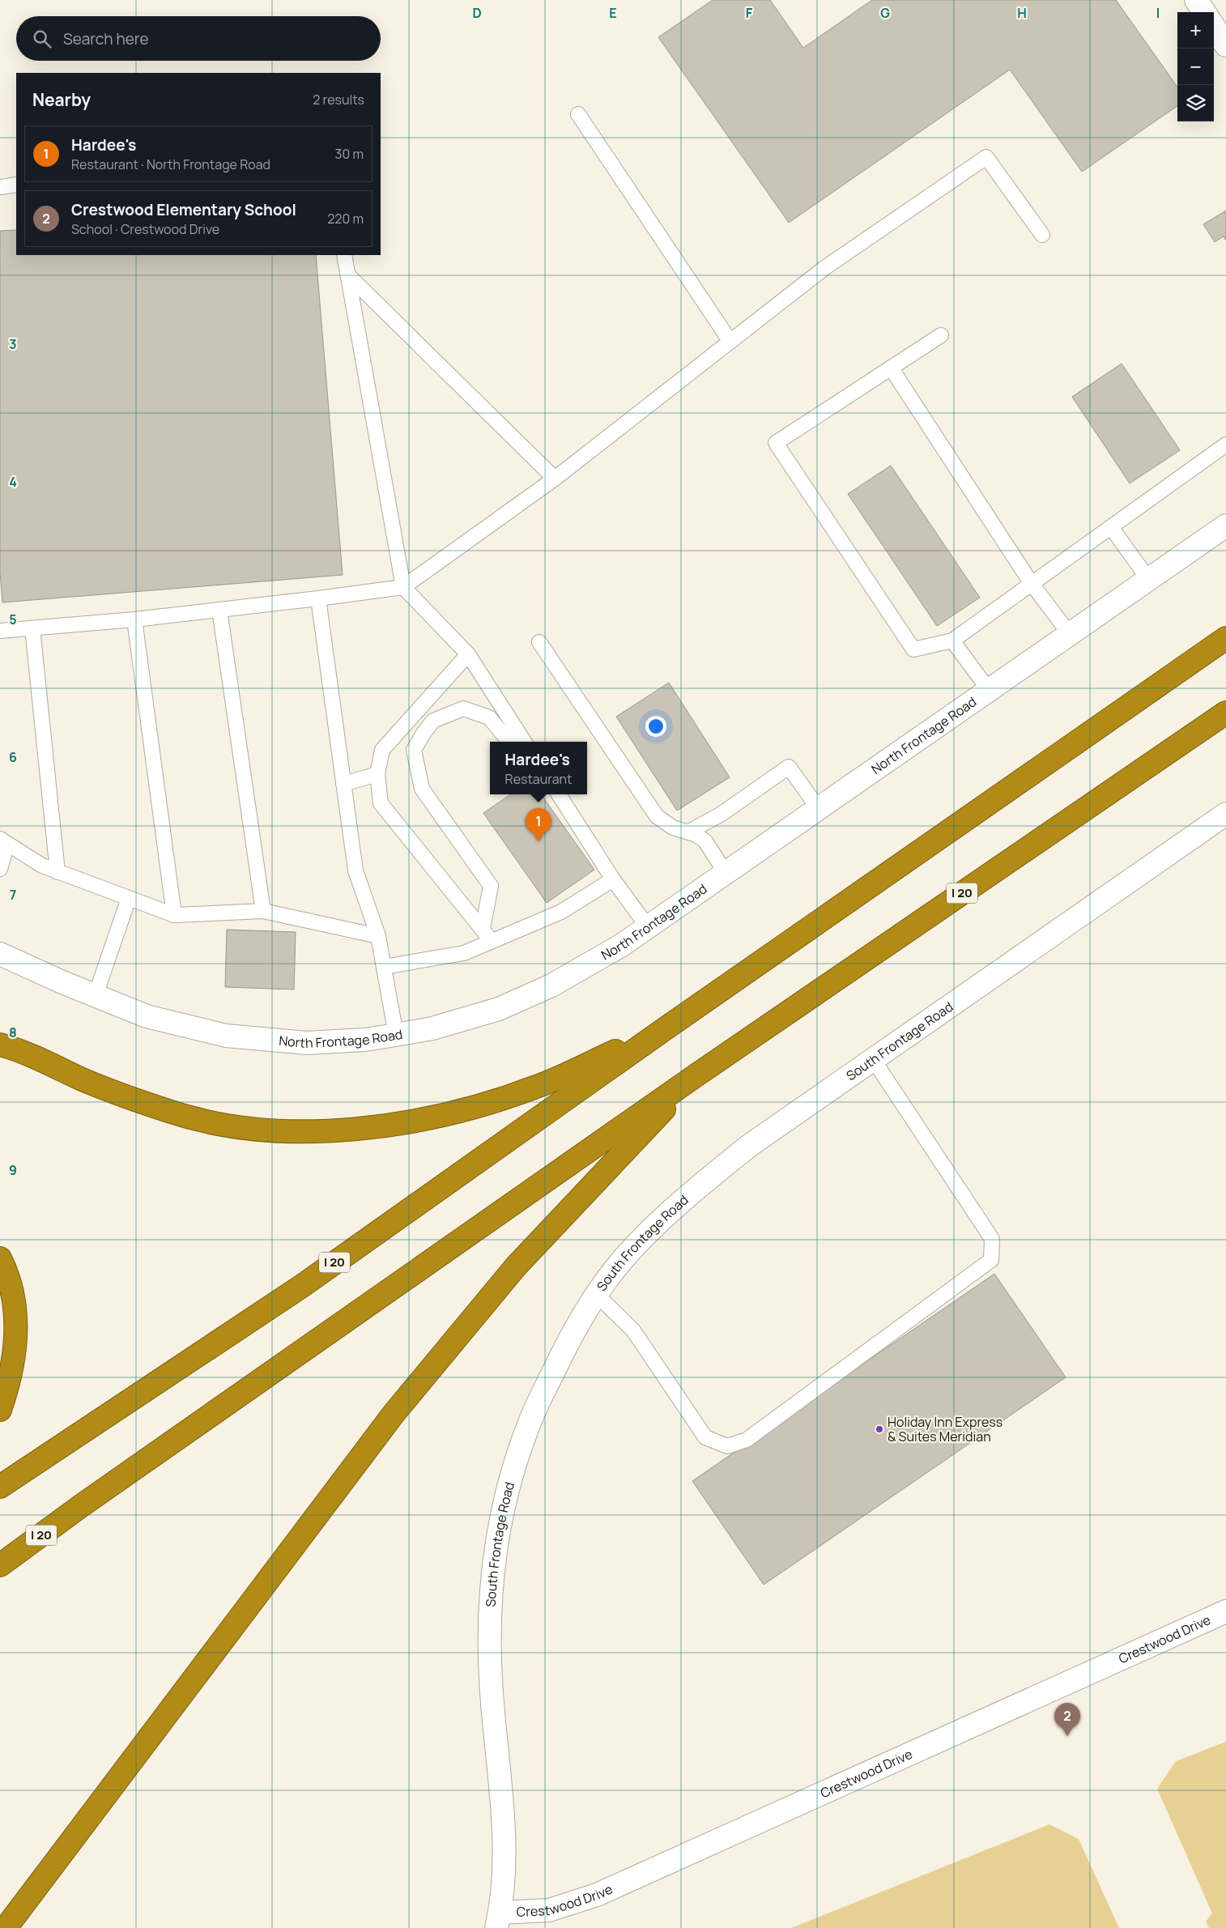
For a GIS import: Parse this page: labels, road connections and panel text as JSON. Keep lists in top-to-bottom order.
{
  "streets": {
    "highway": ["I 20"],
    "street": ["North Frontage Road", "South Frontage Road", "Crestwood Drive"]
  },
  "crossings": [
    ["South Frontage Road", "Crestwood Drive"]
  ],
  "places": ["Holiday Inn Express & Suites Meridian"],
  "page": {
    "map_buttons": ["+", "−"],
    "search": "Search here",
    "heading": ["Nearby", "2 results"],
    "list": [
      {
        "mark": "1",
        "name": "Hardee's",
        "note": "Restaurant · North Frontage Road",
        "value": "30 m"
      },
      {
        "mark": "2",
        "name": "Crestwood Elementary School",
        "note": "School · Crestwood Drive",
        "value": "220 m"
      }
    ],
    "popup": ["Hardee's", "Restaurant"],
    "pins": ["1", "2"]
  },
  "grid": {
    "columns": [
      "D",
      "E",
      "F",
      "G",
      "H",
      "I"
    ],
    "rows": [
      "3",
      "4",
      "5",
      "6",
      "7",
      "8",
      "9"
    ]
  }
}
